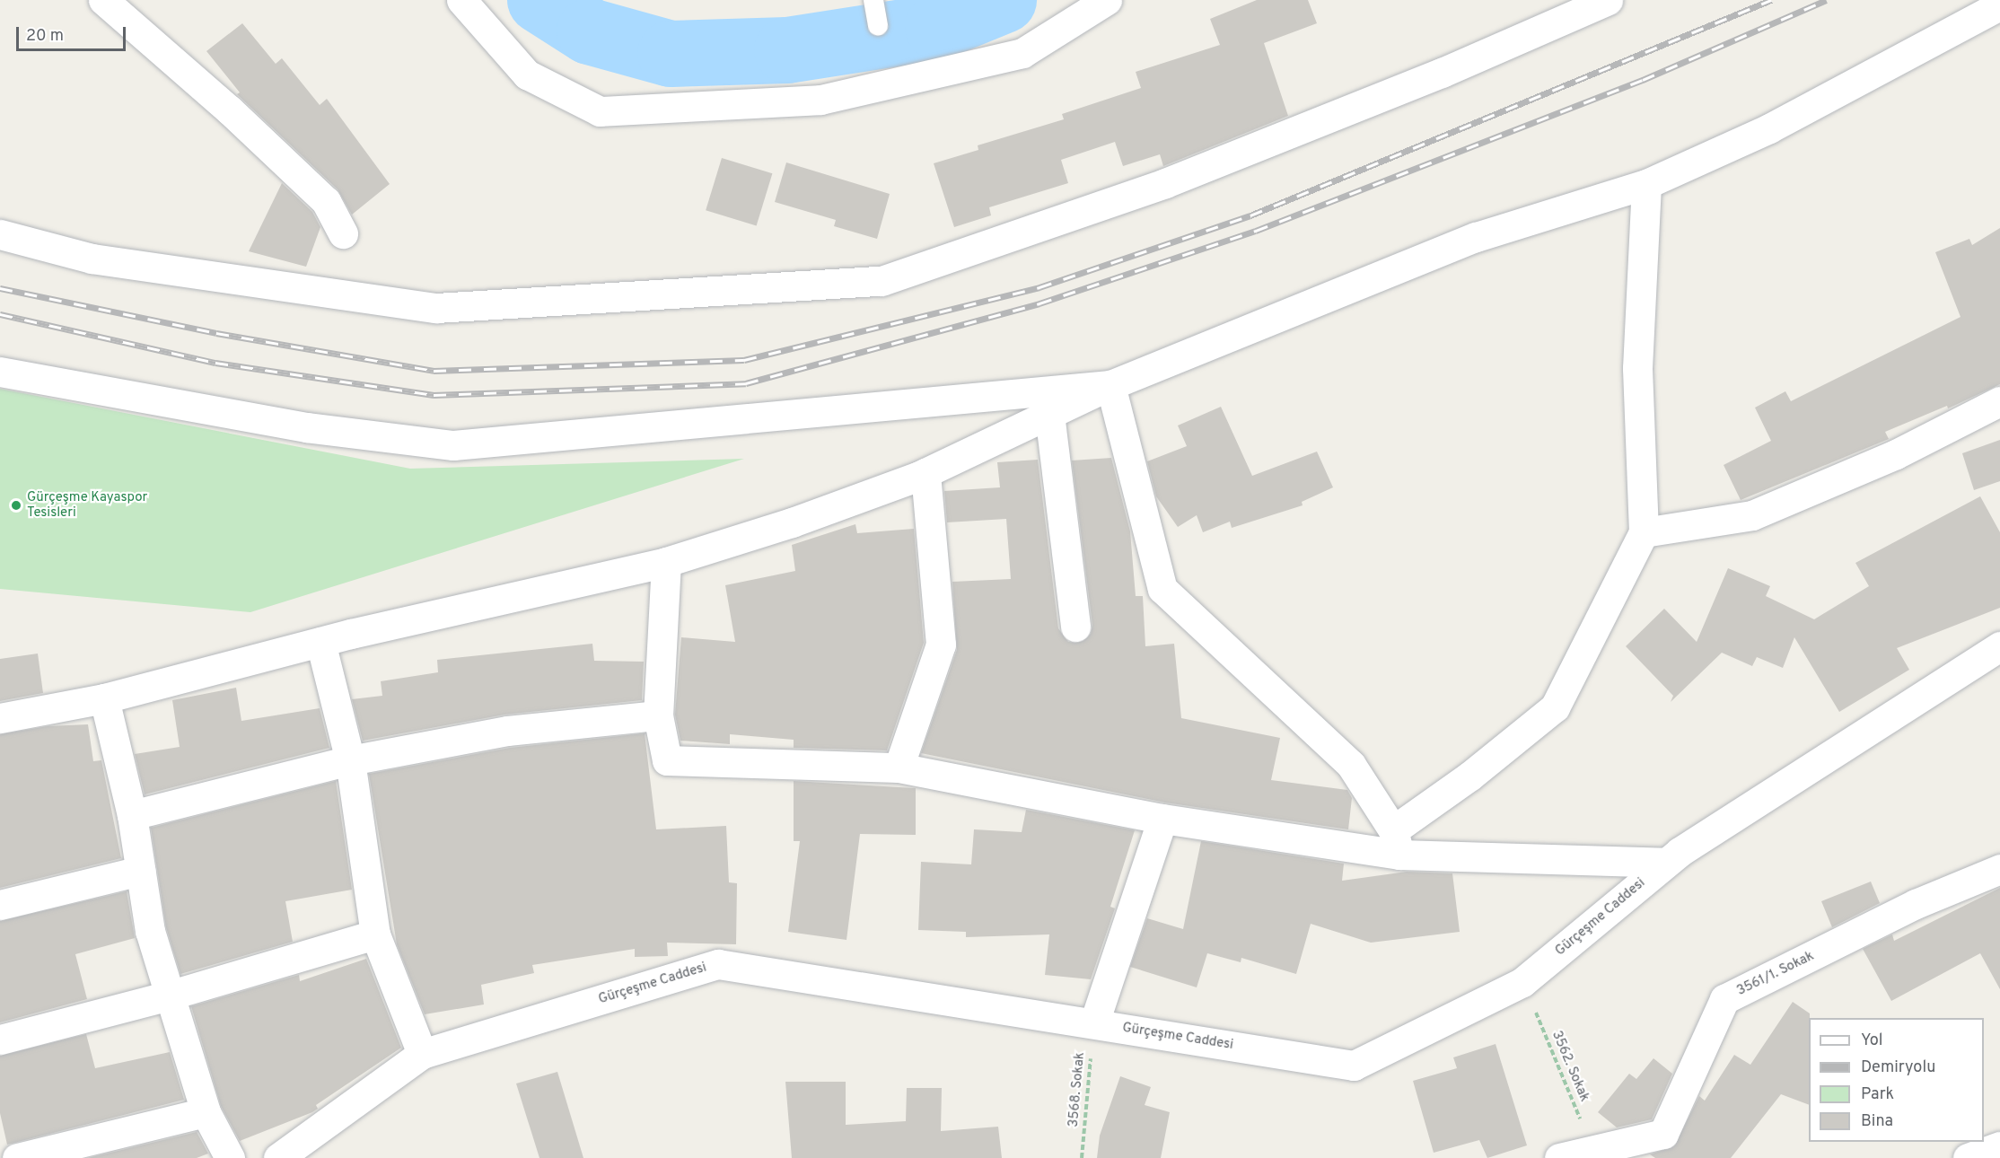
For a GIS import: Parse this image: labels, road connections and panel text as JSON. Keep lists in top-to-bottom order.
{
  "streets": {
    "street": ["Gürçeşme Caddesi", "3561/1. Sokak"],
    "path": ["3562. Sokak", "3568. Sokak"]
  },
  "crossings": [
    ["Gürçeşme Caddesi", "3562. Sokak"],
    ["Gürçeşme Caddesi", "3568. Sokak"],
    ["3561/1. Sokak", "3562. Sokak"]
  ],
  "places": ["Gürçeşme Kayaspor Tesisleri"],
  "legend": [
    "Yol",
    "Demiryolu",
    "Park",
    "Bina"
  ],
  "scale_bar": "20 m"
}
